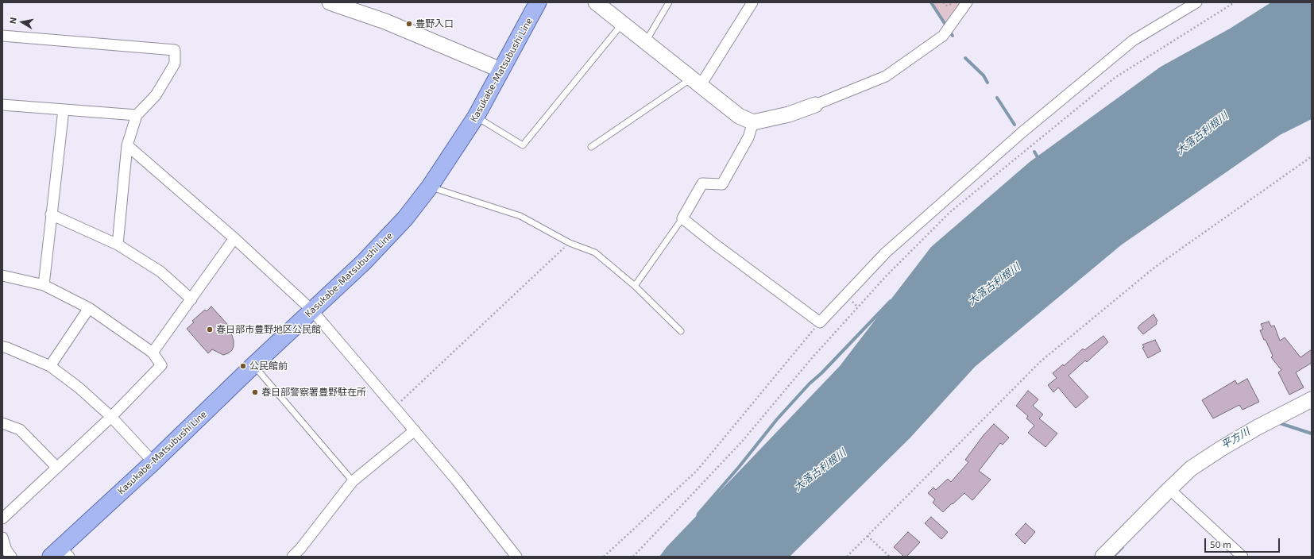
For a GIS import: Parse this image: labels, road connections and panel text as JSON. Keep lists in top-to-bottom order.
{
  "streets": {
    "main road": ["Kasukabe-Matsubushi Line"]
  },
  "water": ["大落古利根川", "平方川"],
  "places": [
    "豊野入口",
    "春日部市豊野地区公民館",
    "公民館前",
    "春日部警察署豊野駐在所"
  ],
  "scale_bar": "50 m",
  "north": "left"
}
